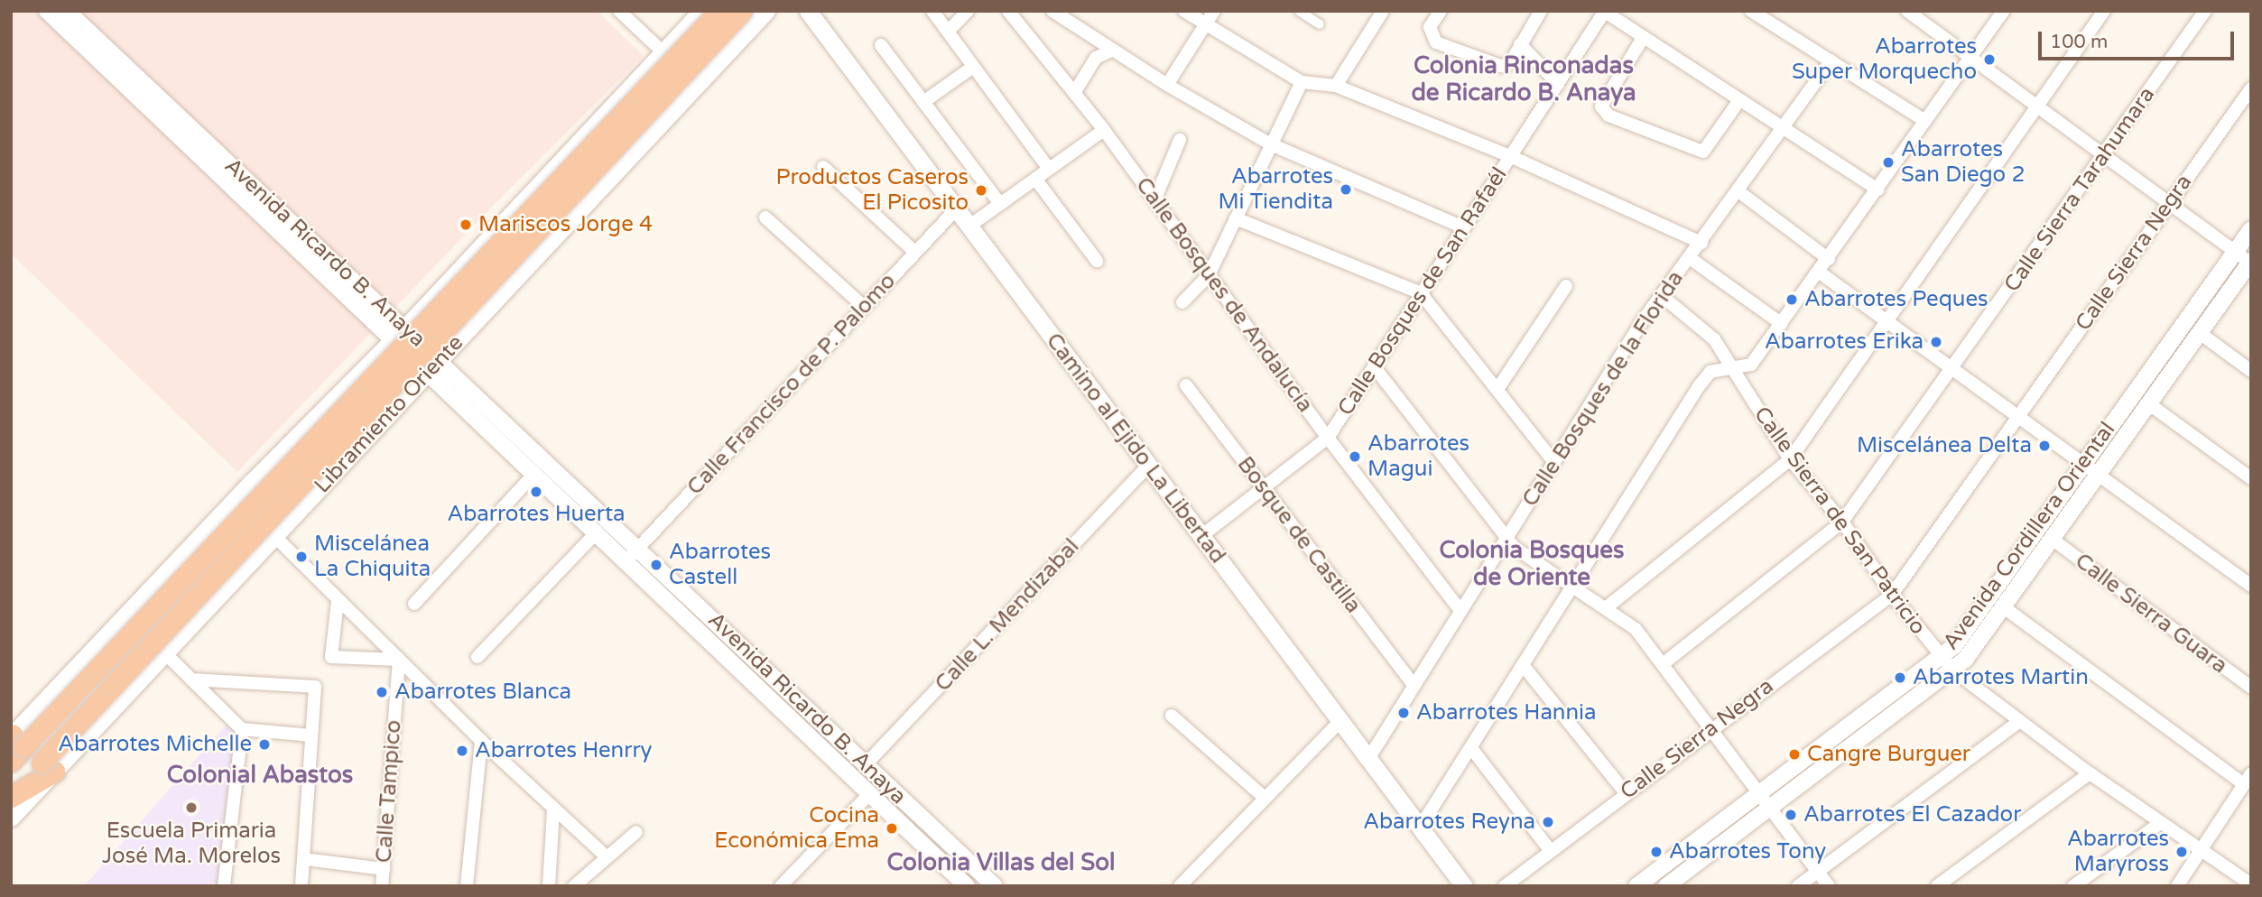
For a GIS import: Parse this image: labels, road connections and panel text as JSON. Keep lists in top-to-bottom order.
{
  "streets": {
    "highway": ["Libramiento Oriente"],
    "main road": ["Camino al Ejido La Libertad"],
    "street": [
      "Calle Sierra Tarahumara",
      "Avenida Ricardo B. Anaya",
      "Calle Sierra Negra",
      "Calle Bosques de San Rafaél",
      "Calle Bosques de Andalucía",
      "Calle Francisco de P. Palomo",
      "Calle Bosques de la Florida",
      "Calle Sierra de San Patricio",
      "Bosque de Castilla",
      "Avenida Cordillera Oriental",
      "Calle Sierra Guara",
      "Calle L. Mendizabal",
      "Calle Tampico"
    ]
  },
  "crossings": [
    ["Calle Sierra Tarahumara", "Calle Sierra de San Patricio"],
    ["Avenida Ricardo B. Anaya", "Calle Francisco de P. Palomo"],
    ["Avenida Ricardo B. Anaya", "Libramiento Oriente"],
    ["Avenida Ricardo B. Anaya", "Calle L. Mendizabal"],
    ["Calle Sierra Negra", "Calle Sierra de San Patricio"],
    ["Calle Bosques de San Rafaél", "Calle Bosques de Andalucía"],
    ["Calle Bosques de San Rafaél", "Camino al Ejido La Libertad"],
    ["Calle Bosques de San Rafaél", "Bosque de Castilla"],
    ["Calle Bosques de Andalucía", "Calle Bosques de la Florida"],
    ["Calle Francisco de P. Palomo", "Camino al Ejido La Libertad"],
    ["Calle Bosques de la Florida", "Camino al Ejido La Libertad"],
    ["Calle Bosques de la Florida", "Calle Sierra de San Patricio"],
    ["Calle Bosques de la Florida", "Bosque de Castilla"],
    ["Camino al Ejido La Libertad", "Calle L. Mendizabal"],
    ["Calle Sierra de San Patricio", "Avenida Cordillera Oriental"],
    ["Avenida Cordillera Oriental", "Calle Sierra Guara"]
  ],
  "districts": [
    "Colonia Rinconadas de Ricardo B. Anaya",
    "Colonia Bosques de Oriente",
    "Colonial Abastos",
    "Colonia Villas del Sol"
  ],
  "places": [
    "Abarrotes Super Morquecho",
    "Abarrotes San Diego 2",
    "Abarrotes Mi Tiendita",
    "Productos Caseros El Picosito",
    "Mariscos Jorge 4",
    "Abarrotes Peques",
    "Abarrotes Erika",
    "Miscelánea Delta",
    "Abarrotes Magui",
    "Abarrotes Huerta",
    "Miscelánea La Chiquita",
    "Abarrotes Castell",
    "Abarrotes Martin",
    "Abarrotes Blanca",
    "Abarrotes Hannia",
    "Abarrotes Michelle",
    "Abarrotes Henrry",
    "Cangre Burguer",
    "Escuela Primaria José Ma. Morelos",
    "Abarrotes El Cazador",
    "Abarrotes Reyna",
    "Cocina Económica Ema",
    "Abarrotes Tony",
    "Abarrotes Maryross"
  ],
  "scale_bar": "100 m"
}
